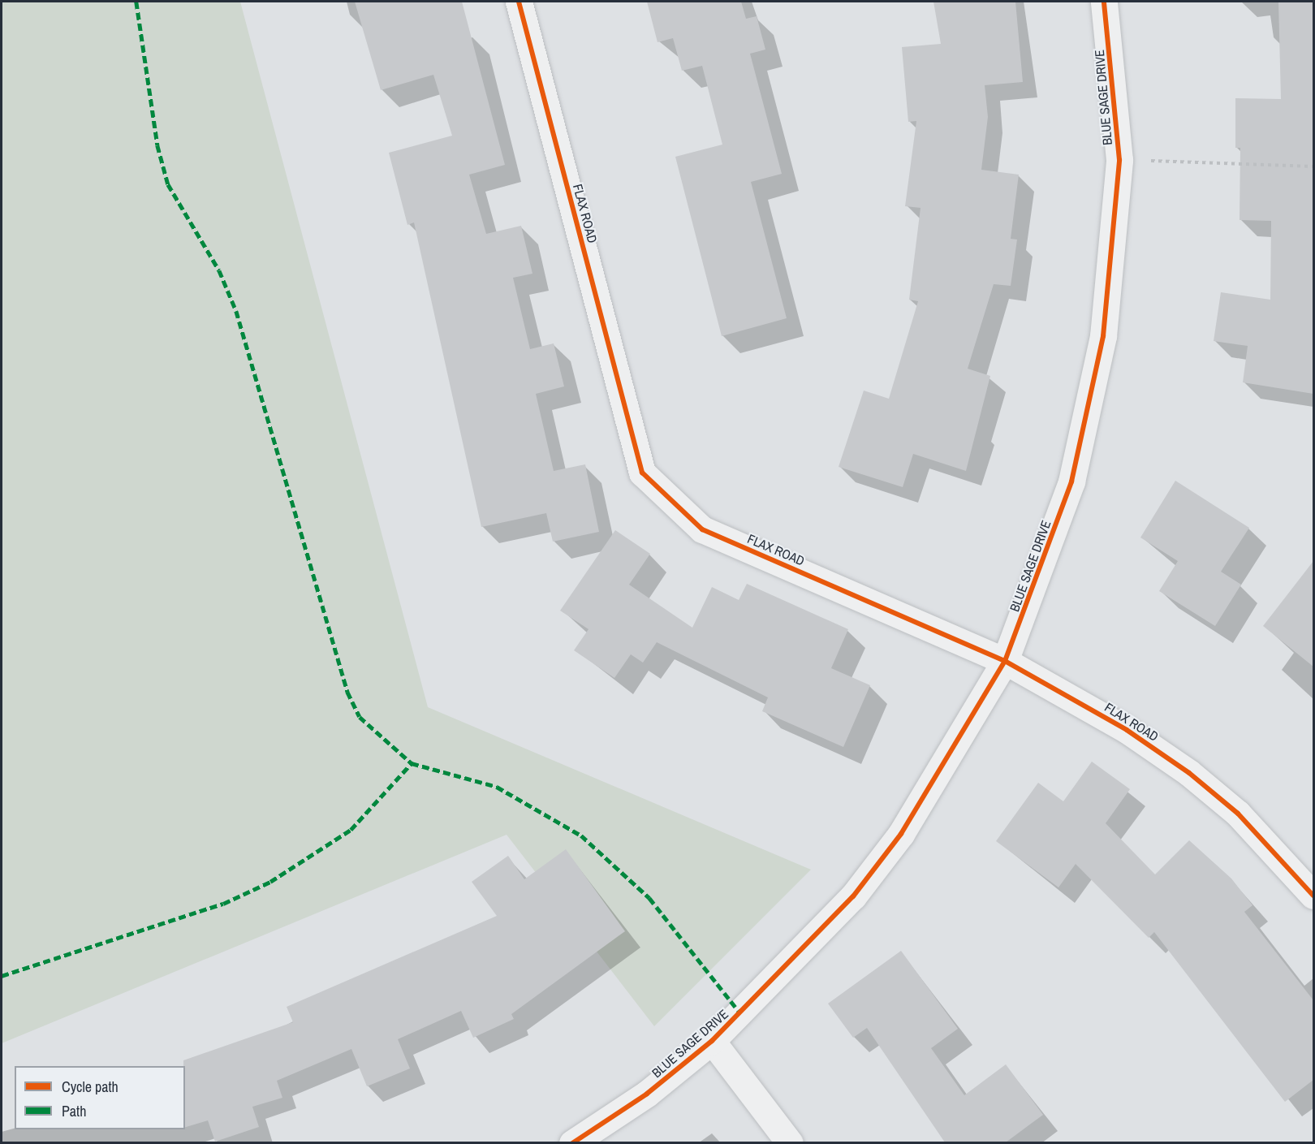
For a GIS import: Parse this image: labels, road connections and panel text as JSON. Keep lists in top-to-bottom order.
{
  "streets": {
    "street": ["BLUE SAGE DRIVE", "FLAX ROAD"]
  },
  "crossings": [
    ["BLUE SAGE DRIVE", "FLAX ROAD"]
  ],
  "legend": ["Cycle path", "Path"]
}
